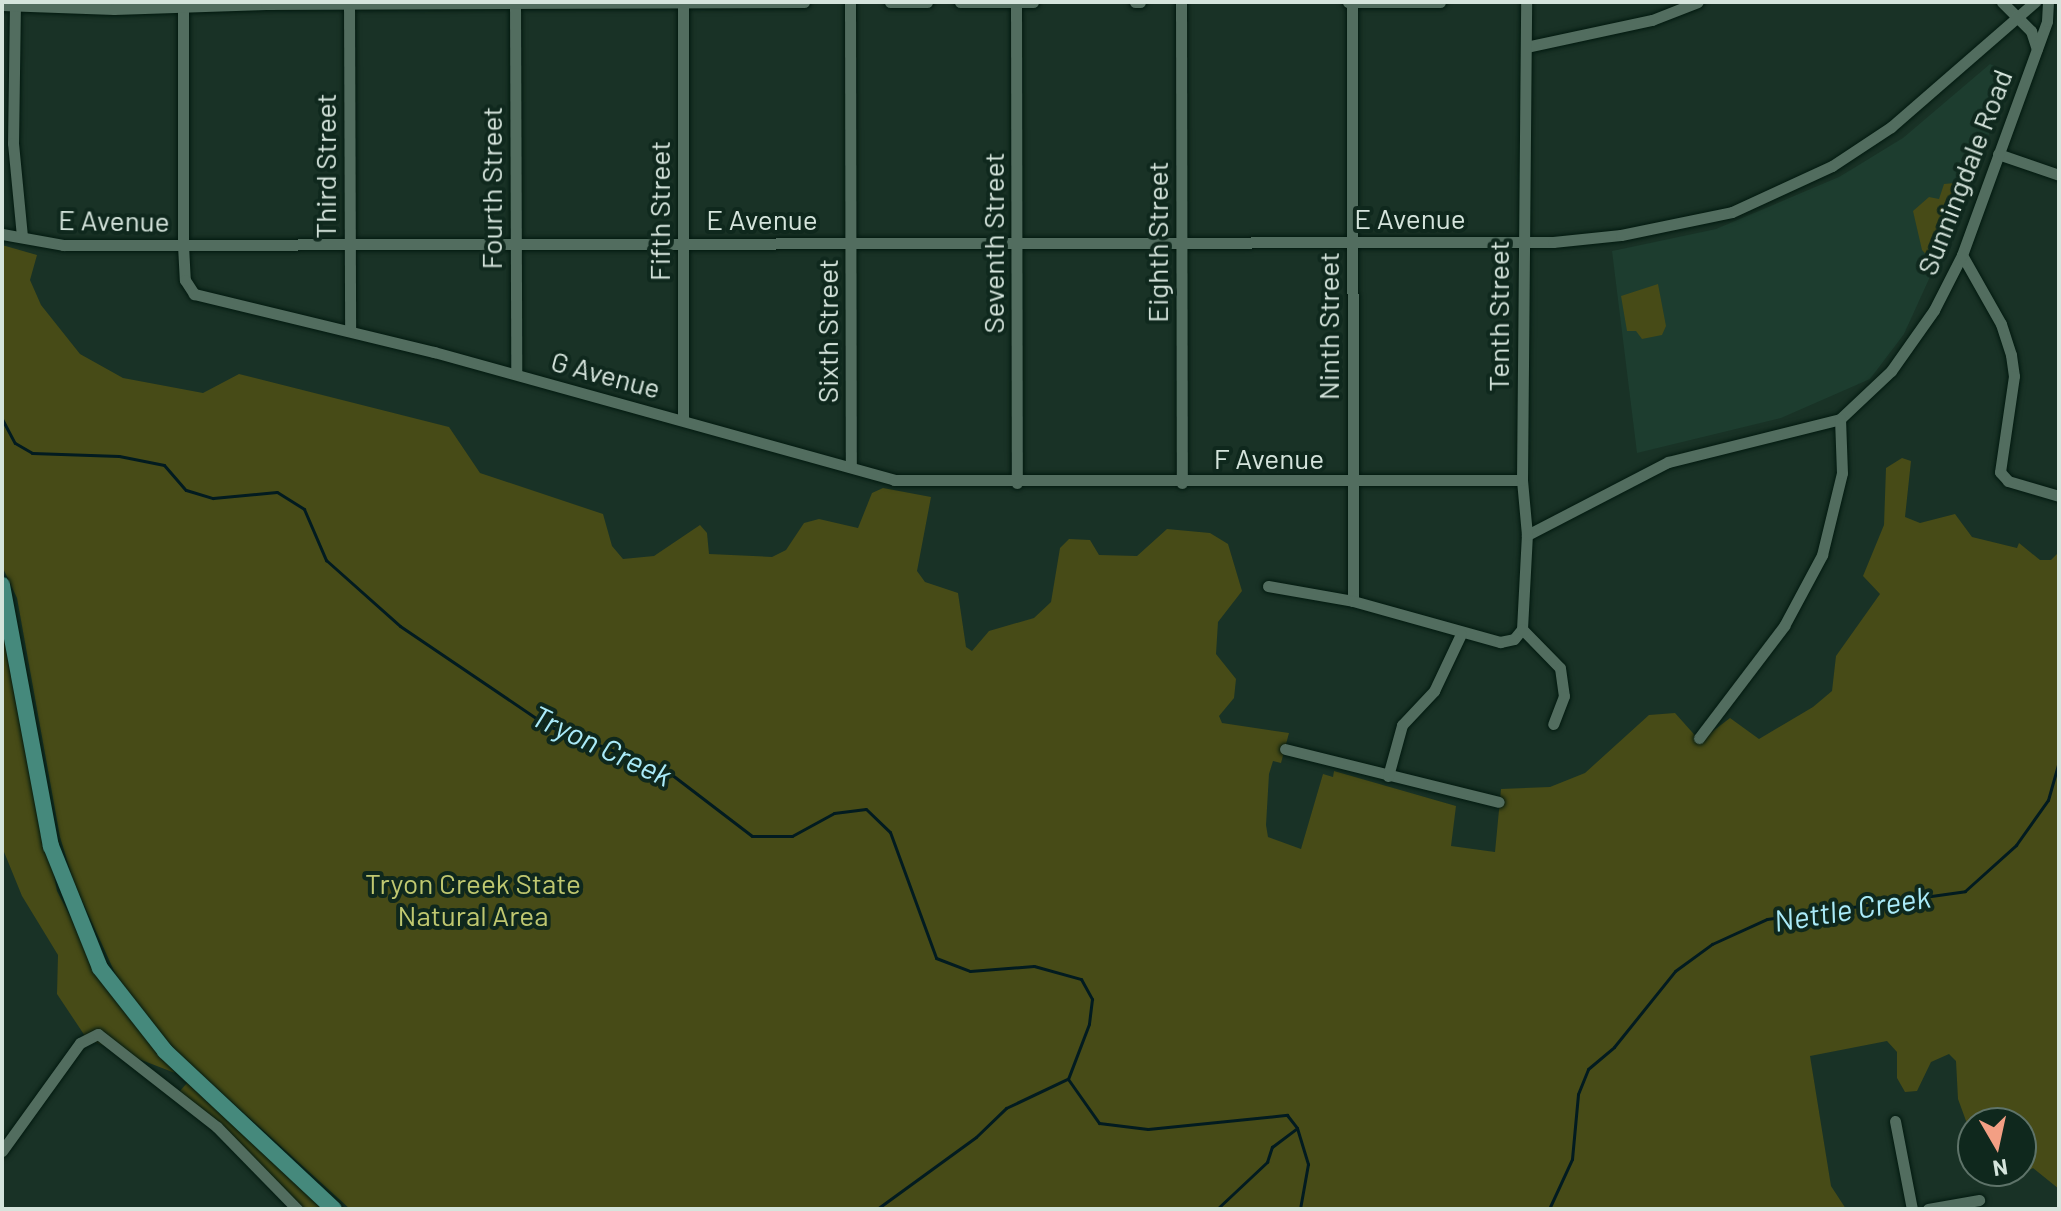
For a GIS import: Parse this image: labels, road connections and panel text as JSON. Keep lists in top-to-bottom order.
{
  "streets": {
    "street": [
      "Third Street",
      "Sunningdale Road",
      "Fourth Street",
      "Fifth Street",
      "E Avenue",
      "Eighth Street",
      "Seventh Street",
      "Tenth Street",
      "Ninth Street",
      "Sixth Street",
      "G Avenue",
      "F Avenue"
    ]
  },
  "crossings": [
    ["Third Street", "E Avenue"],
    ["Third Street", "G Avenue"],
    ["Sunningdale Road", "E Avenue"],
    ["Fourth Street", "E Avenue"],
    ["Fourth Street", "G Avenue"],
    ["Fifth Street", "E Avenue"],
    ["Fifth Street", "G Avenue"],
    ["E Avenue", "Eighth Street"],
    ["E Avenue", "Seventh Street"],
    ["E Avenue", "Tenth Street"],
    ["E Avenue", "Ninth Street"],
    ["E Avenue", "Sixth Street"],
    ["E Avenue", "G Avenue"],
    ["Eighth Street", "F Avenue"],
    ["Seventh Street", "G Avenue"],
    ["Seventh Street", "F Avenue"],
    ["Tenth Street", "F Avenue"],
    ["Ninth Street", "F Avenue"],
    ["Sixth Street", "G Avenue"],
    ["G Avenue", "F Avenue"]
  ],
  "water": ["Tryon Creek", "Nettle Creek"],
  "parks": ["Tryon Creek State Natural Area"],
  "north": "bottom"
}
